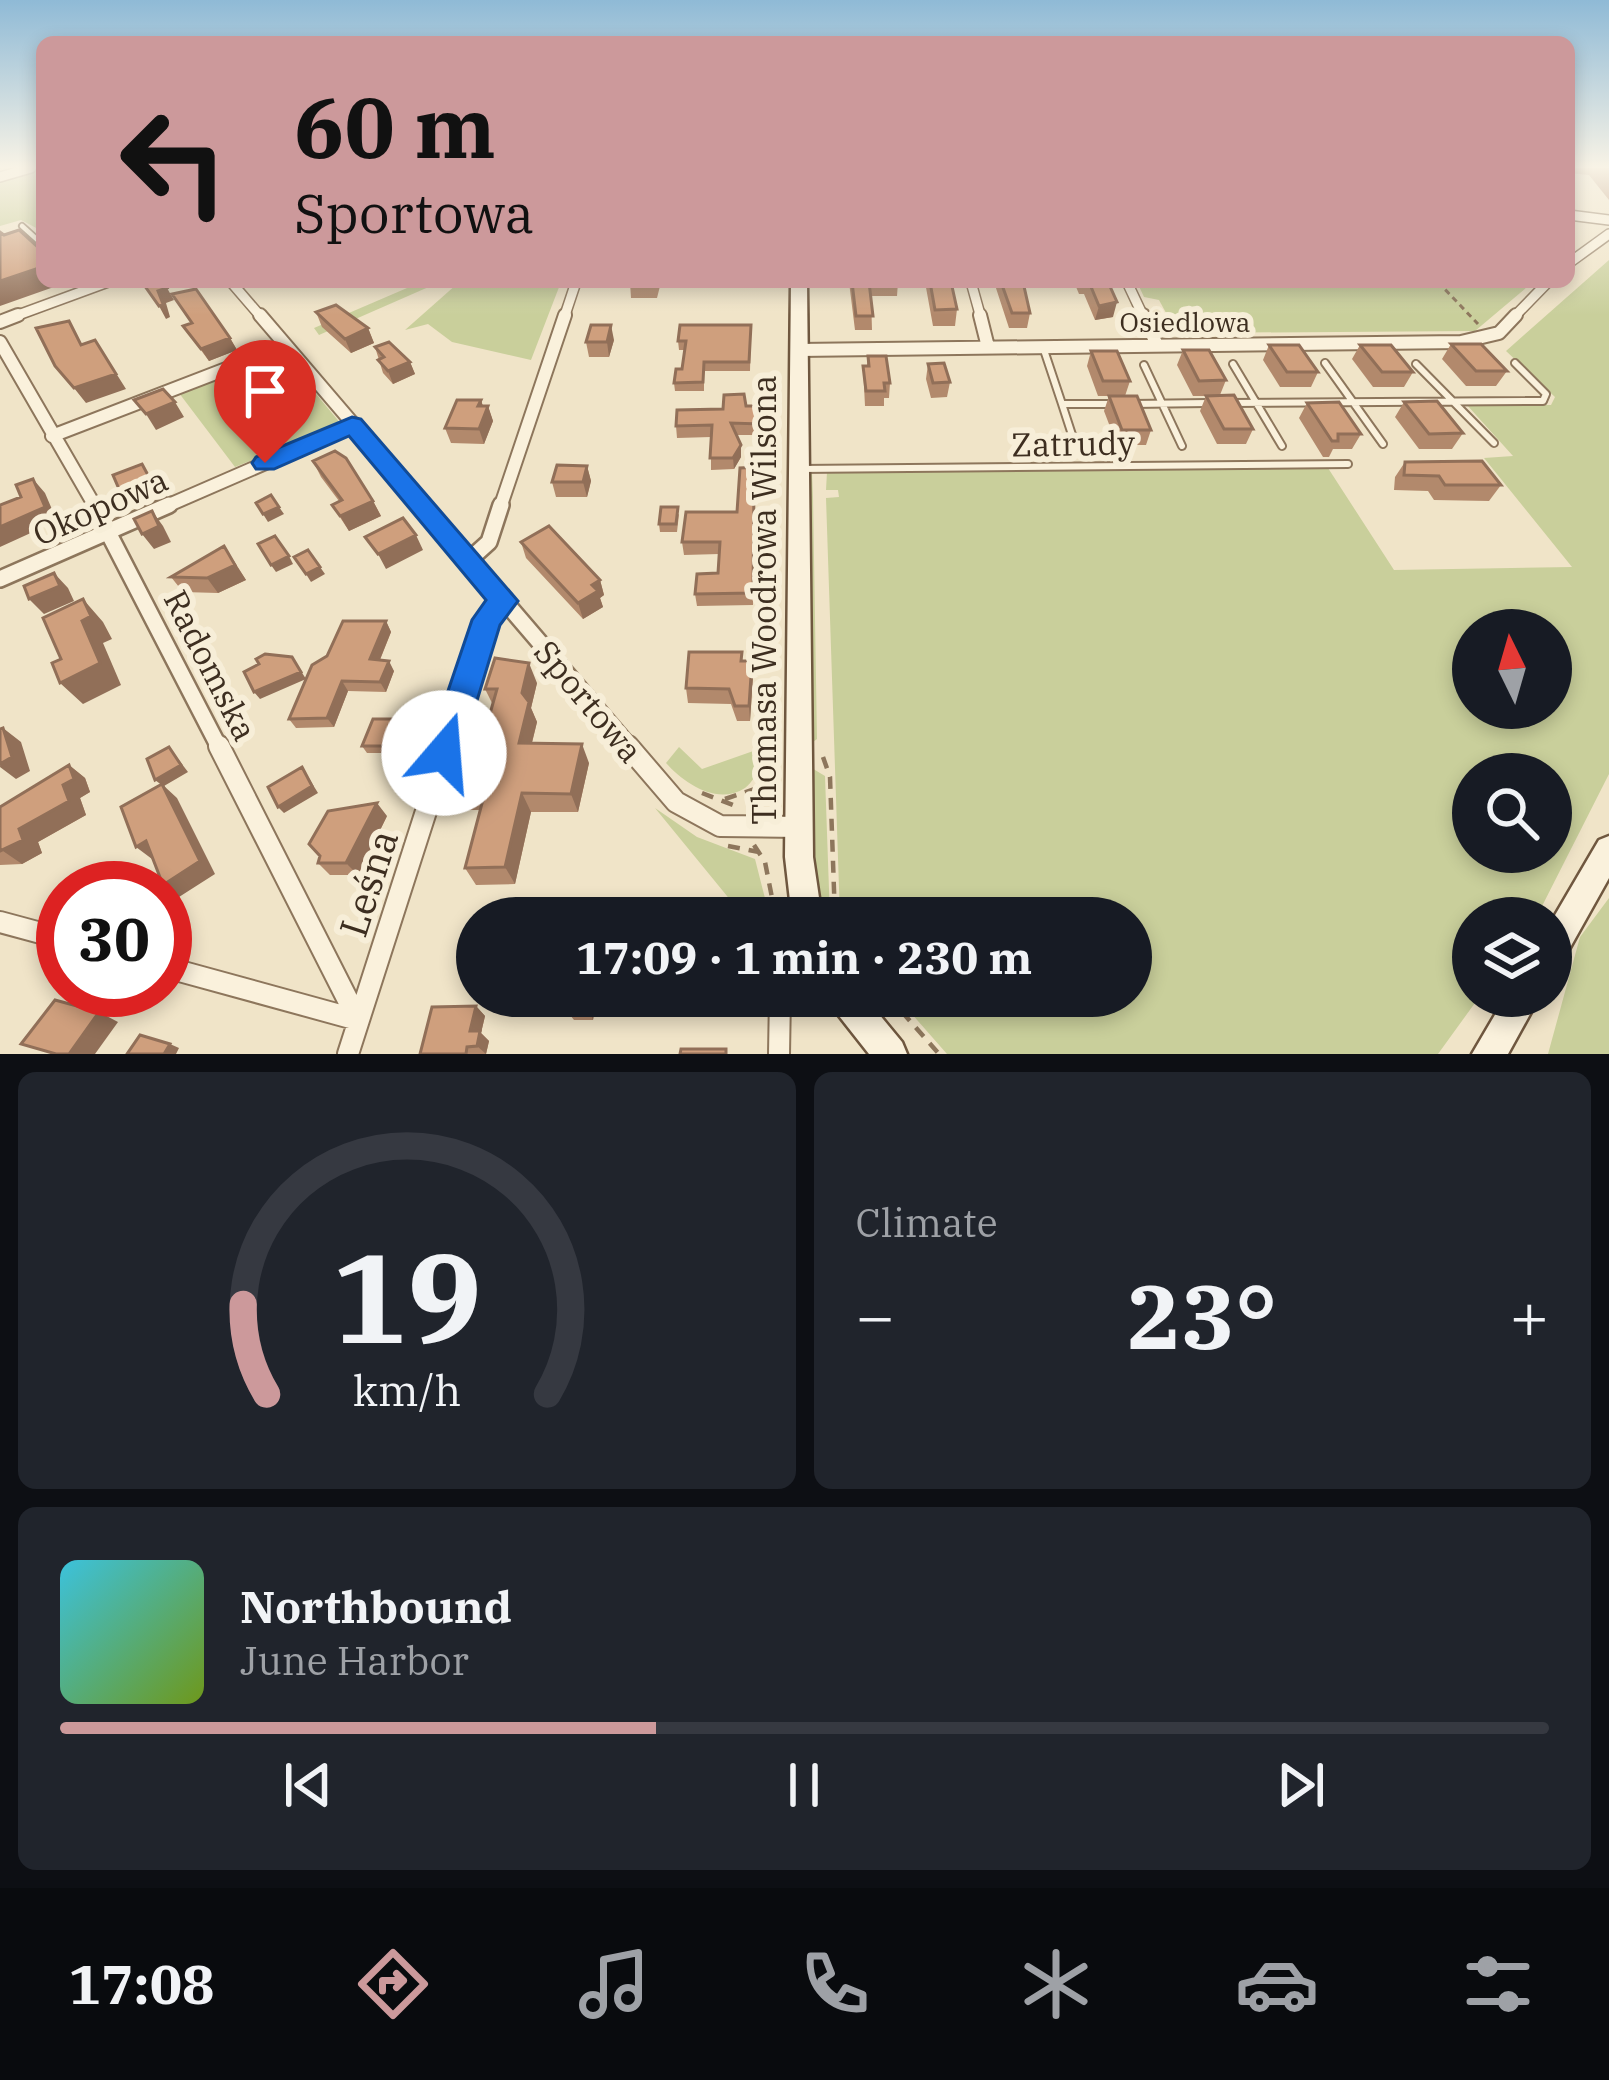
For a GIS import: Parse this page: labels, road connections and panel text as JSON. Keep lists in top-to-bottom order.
{
  "streets": {
    "street": [
      "Osiedlowa",
      "Okopowa",
      "Thomasa Woodrowa Wilsona",
      "Radomska",
      "Sportowa",
      "Leśna"
    ],
    "lane": ["Zatrudy"]
  },
  "crossings": [
    ["Osiedlowa", "Thomasa Woodrowa Wilsona"],
    ["Zatrudy", "Thomasa Woodrowa Wilsona"],
    ["Okopowa", "Radomska"],
    ["Okopowa", "Sportowa"],
    ["Thomasa Woodrowa Wilsona", "Sportowa"],
    ["Radomska", "Leśna"],
    ["Sportowa", "Leśna"]
  ],
  "north": "top",
  "page": {
    "turn": ["60 m", "Sportowa"],
    "limit": "30",
    "trip": "17:09 · 1 min · 230 m",
    "tile": "Climate",
    "heat": ["−", "23°", "+"],
    "song": ["Northbound", "June Harbor"],
    "tabs": "17:08",
    "gauge": ["19", "km/h"]
  }
}
